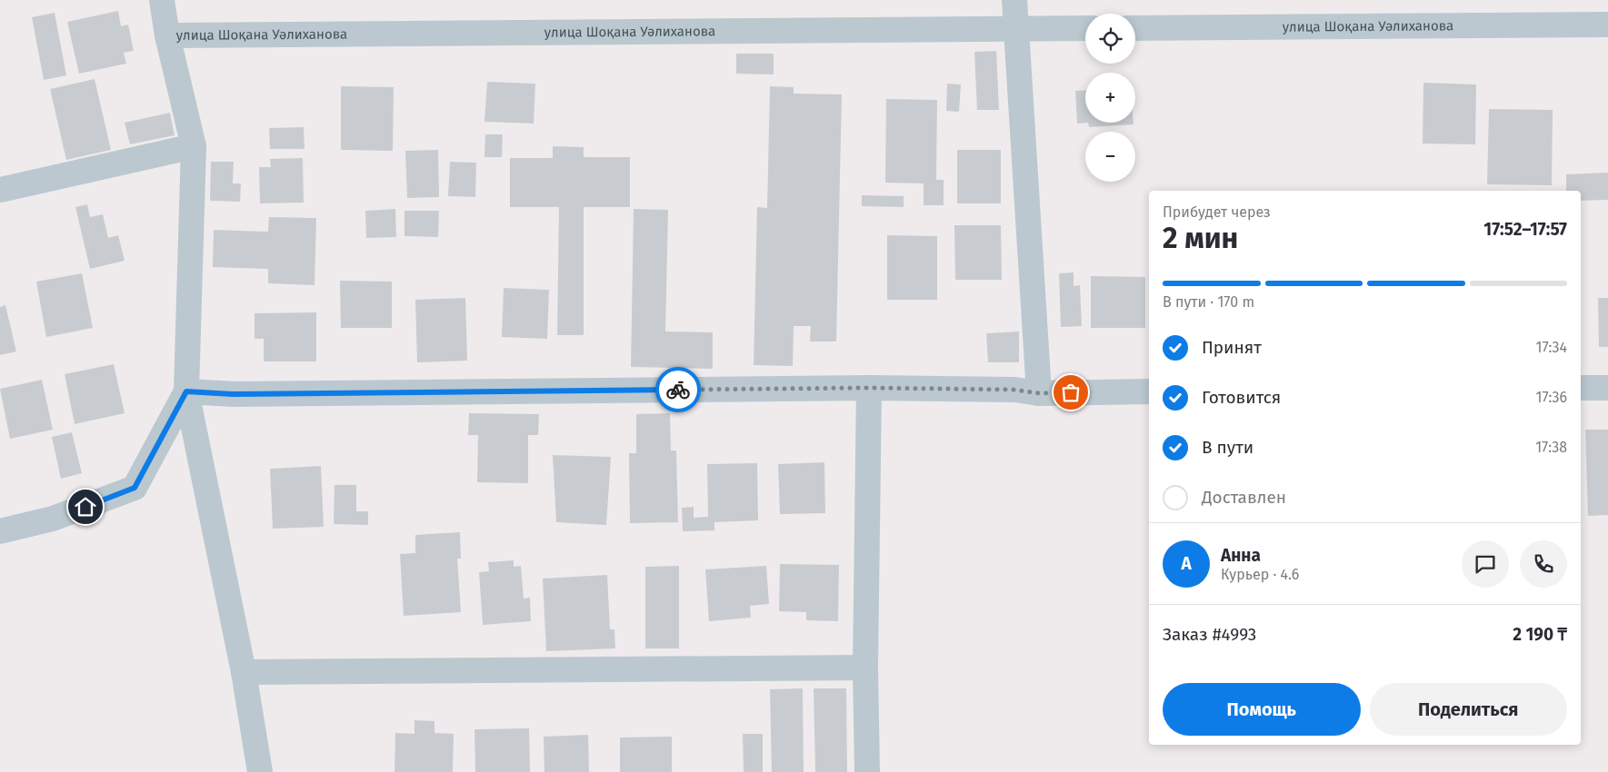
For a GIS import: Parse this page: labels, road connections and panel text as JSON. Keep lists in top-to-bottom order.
{
  "streets": {
    "street": ["улица Шоқана Уәлиханова"]
  },
  "page": {
    "map_buttons": ["+", "−"],
    "heading": ["2 мин", "Прибудет через", "17:52–17:57"],
    "panel": [
      "Анна",
      "Курьер · 4.6",
      "Заказ #4993",
      "2 190 ₸"
    ],
    "bar": "В пути · 170 m",
    "list": [
      ["Принят", "17:34"],
      ["Готовится", "17:36"],
      ["В пути", "17:38"],
      "Доставлен"
    ],
    "round": "А",
    "buttons": ["Помощь", "Поделиться"]
  }
}
